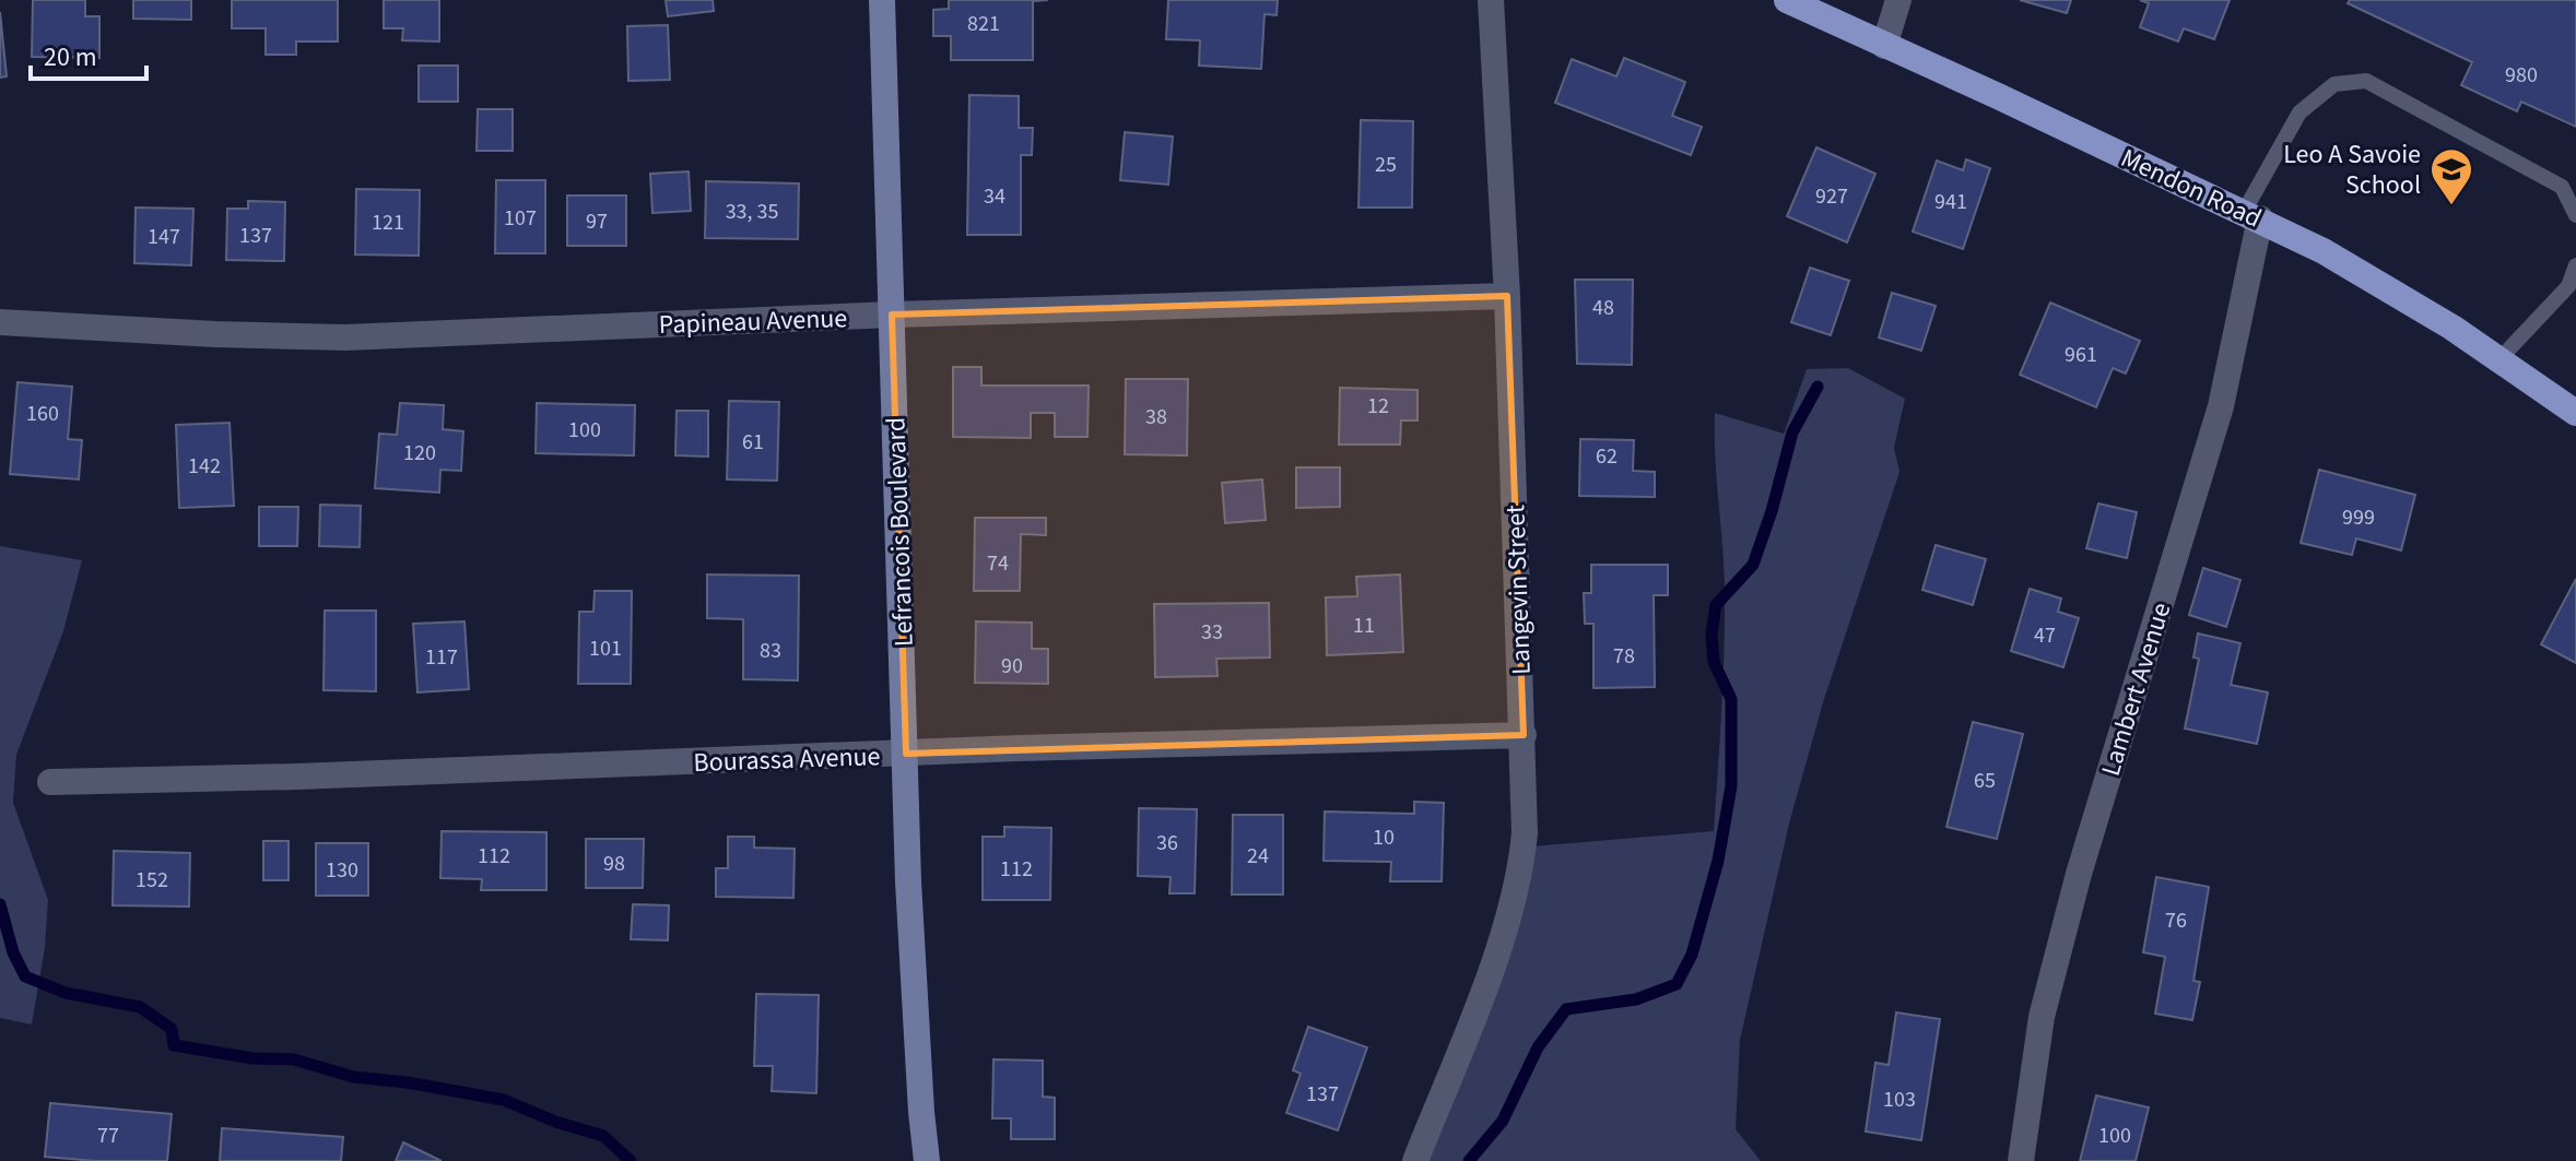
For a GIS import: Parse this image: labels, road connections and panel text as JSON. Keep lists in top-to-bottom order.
{
  "streets": {
    "main road": ["Mendon Road"],
    "street": [
      "Papineau Avenue",
      "Lefrancois Boulevard",
      "Langevin Street",
      "Lambert Avenue",
      "Bourassa Avenue"
    ]
  },
  "crossings": [
    ["Mendon Road", "Lambert Avenue"],
    ["Papineau Avenue", "Lefrancois Boulevard"],
    ["Papineau Avenue", "Langevin Street"],
    ["Lefrancois Boulevard", "Bourassa Avenue"],
    ["Langevin Street", "Bourassa Avenue"]
  ],
  "places": {
    "school or university": ["Leo A Savoie School"]
  },
  "house_numbers": [
    "821",
    "980",
    "25",
    "34",
    "927",
    "941",
    "33, 35",
    "107",
    "97",
    "121",
    "137",
    "147",
    "48",
    "961",
    "12",
    "160",
    "38",
    "100",
    "61",
    "120",
    "62",
    "142",
    "999",
    "74",
    "11",
    "33",
    "47",
    "101",
    "83",
    "78",
    "117",
    "90",
    "65",
    "10",
    "36",
    "112",
    "24",
    "98",
    "112",
    "130",
    "152",
    "76",
    "137",
    "103",
    "77",
    "100"
  ],
  "scale_bar": "20 m"
}
